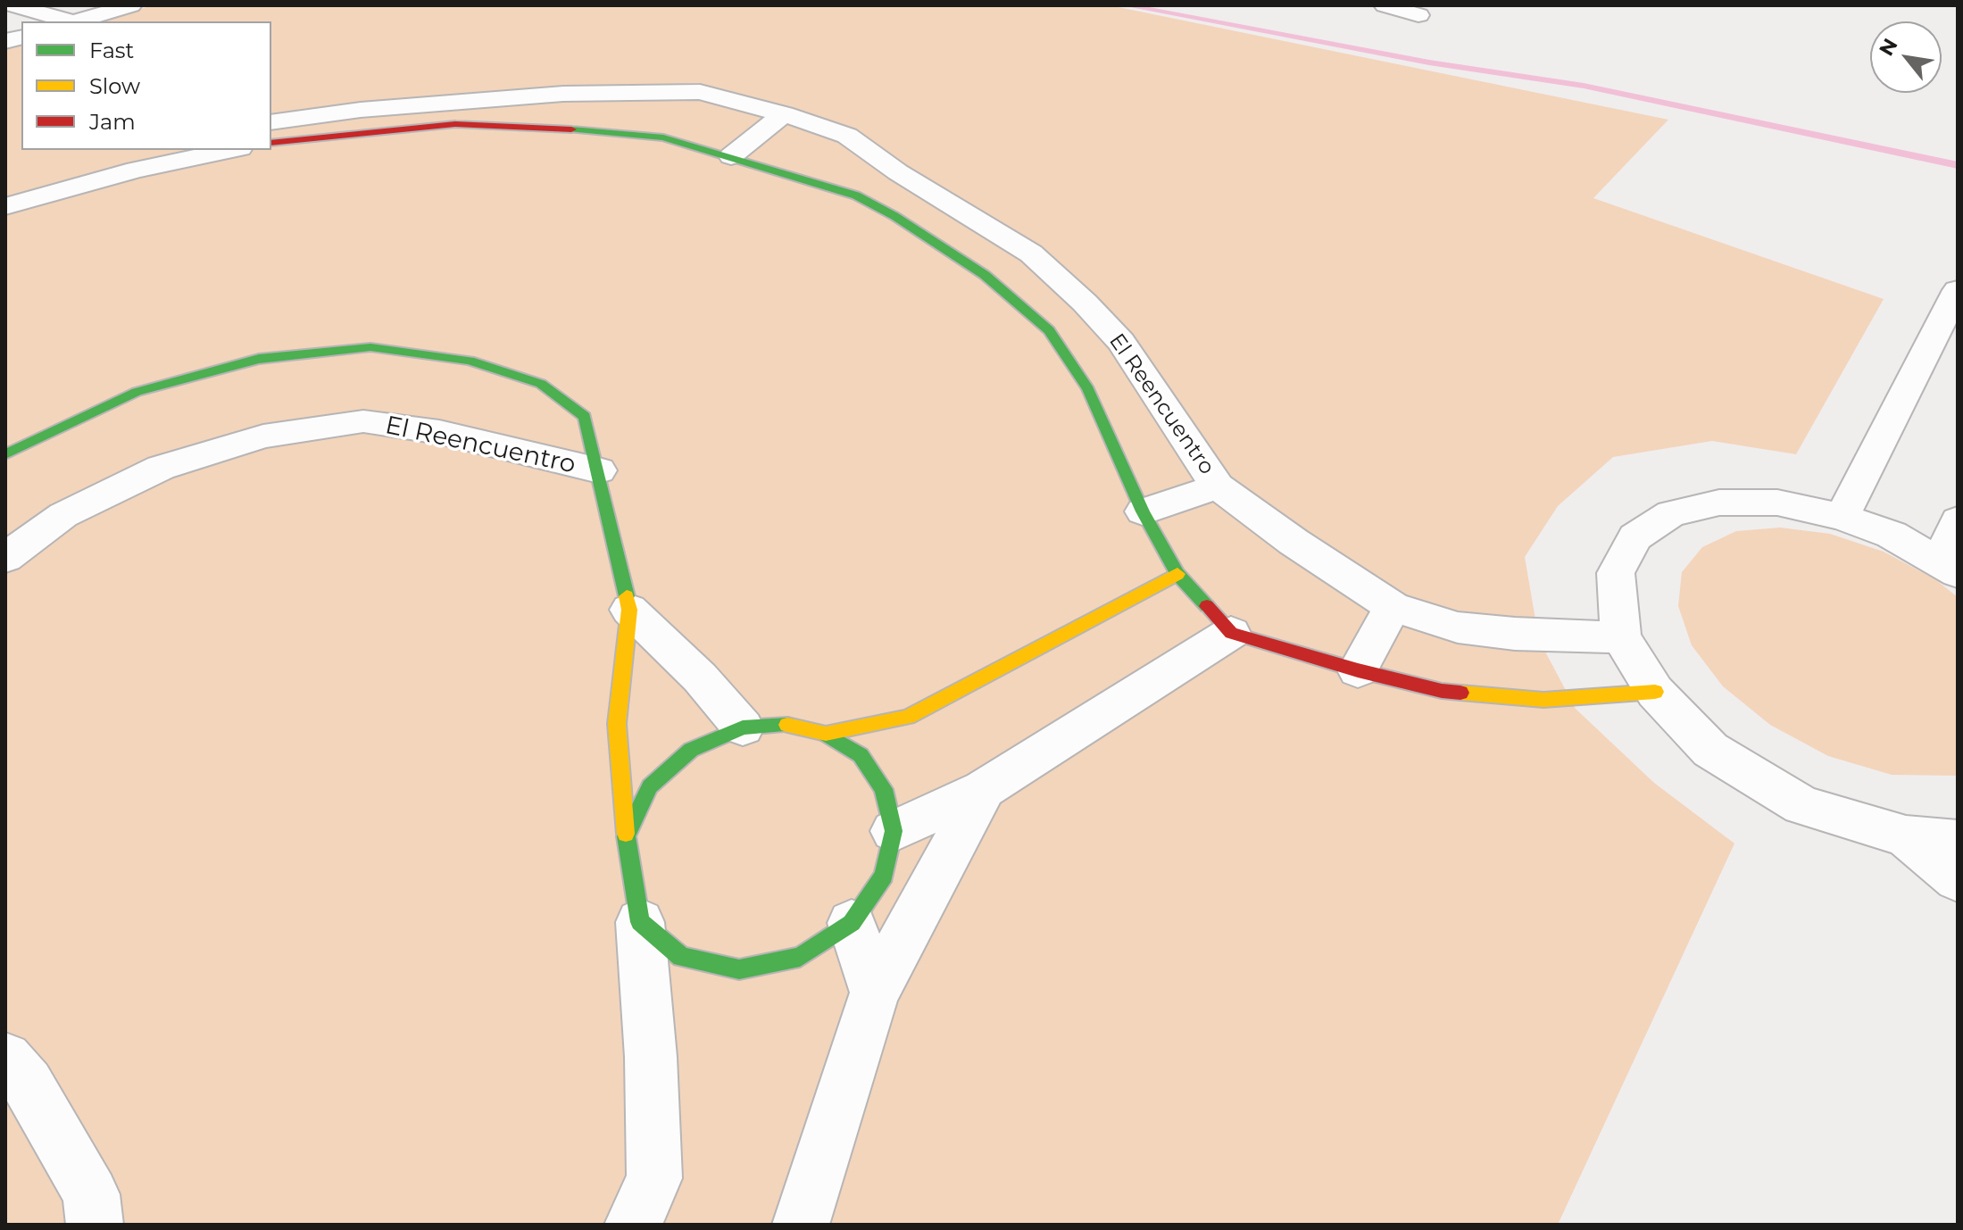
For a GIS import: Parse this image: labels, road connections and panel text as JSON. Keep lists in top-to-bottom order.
{
  "streets": {
    "street": ["El Reencuentro"]
  },
  "legend": ["Fast", "Slow", "Jam"],
  "north": "top left"
}
